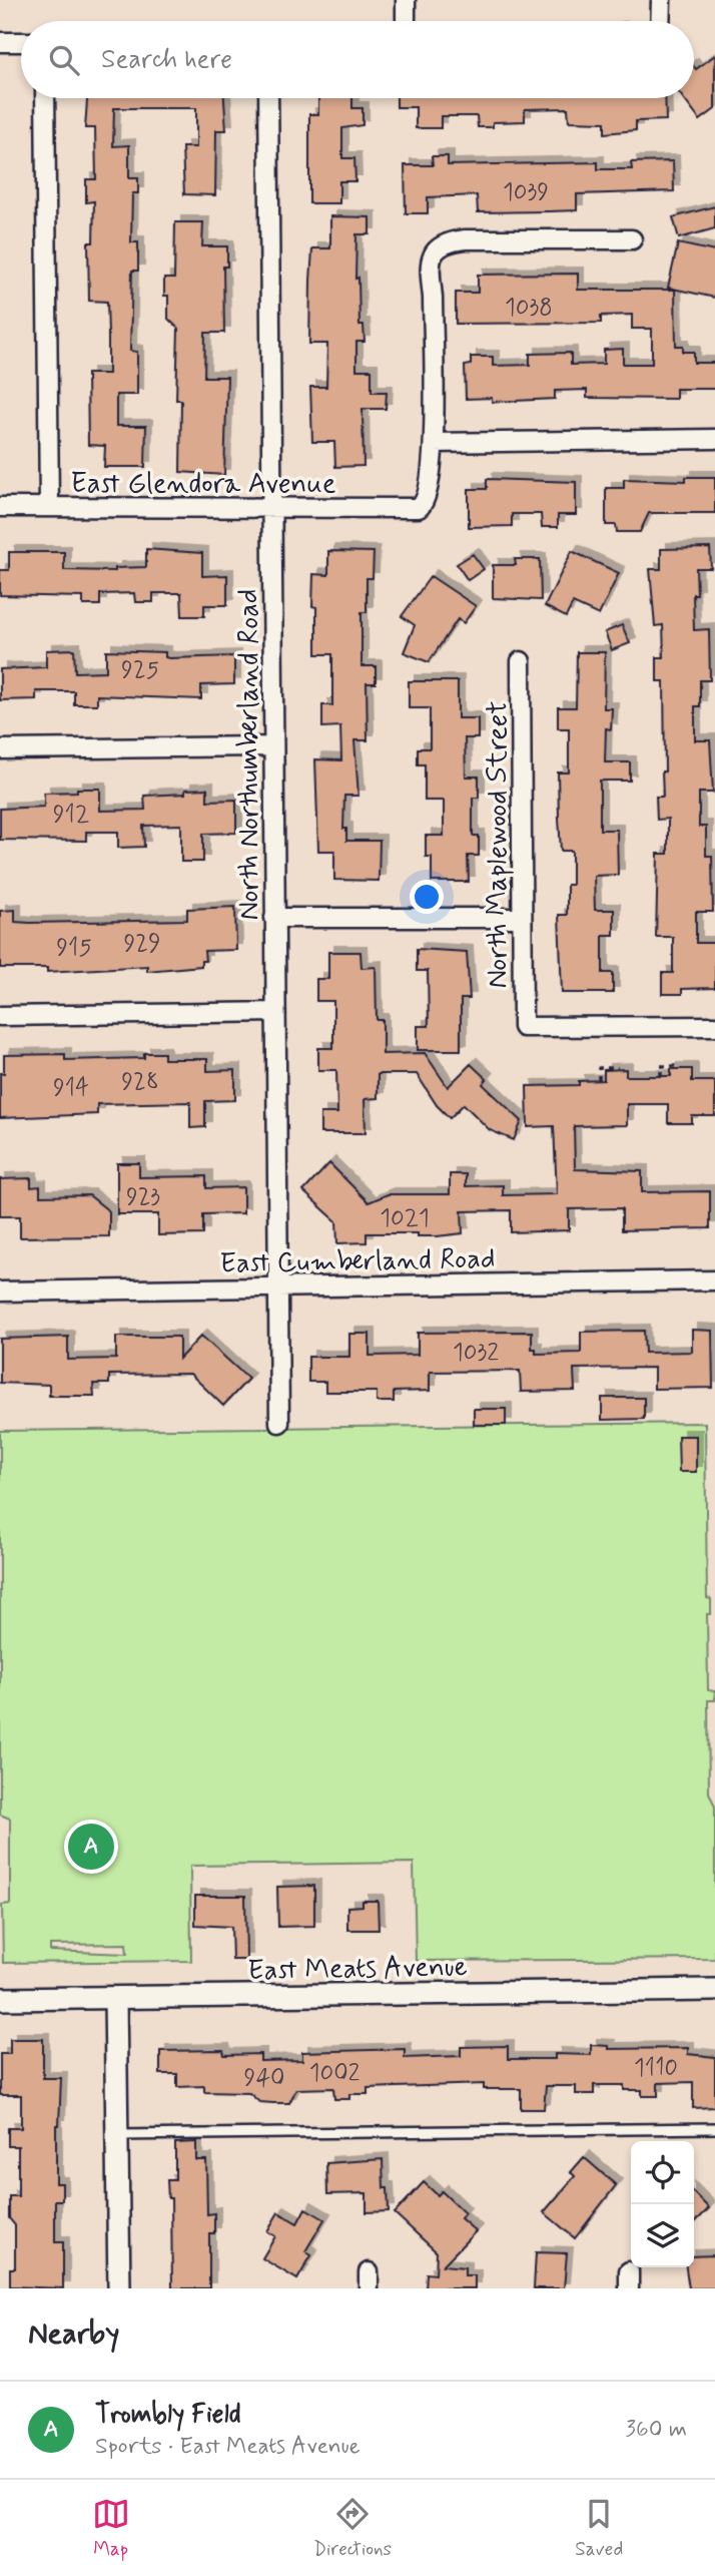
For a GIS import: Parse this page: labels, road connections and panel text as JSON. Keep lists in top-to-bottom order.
{
  "streets": {
    "street": [
      "East Glendora Avenue",
      "North Northumberland Road",
      "North Maplewood Street",
      "East Cumberland Road",
      "East Meats Avenue"
    ]
  },
  "crossings": [
    ["East Glendora Avenue", "North Northumberland Road"],
    ["North Northumberland Road", "East Cumberland Road"]
  ],
  "house_numbers": [
    "1039",
    "1038",
    "925",
    "912",
    "929",
    "915",
    "928",
    "914",
    "923",
    "1021",
    "1032",
    "1110",
    "1002",
    "940"
  ],
  "page": {
    "search": "Search here",
    "pins": "A",
    "heading": "Nearby",
    "list": [
      {
        "mark": "A",
        "name": "Trombly Field",
        "note": "Sports · East Meats Avenue",
        "value": "360 m"
      }
    ],
    "nav": ["Map", "Directions", "Saved"]
  }
}
